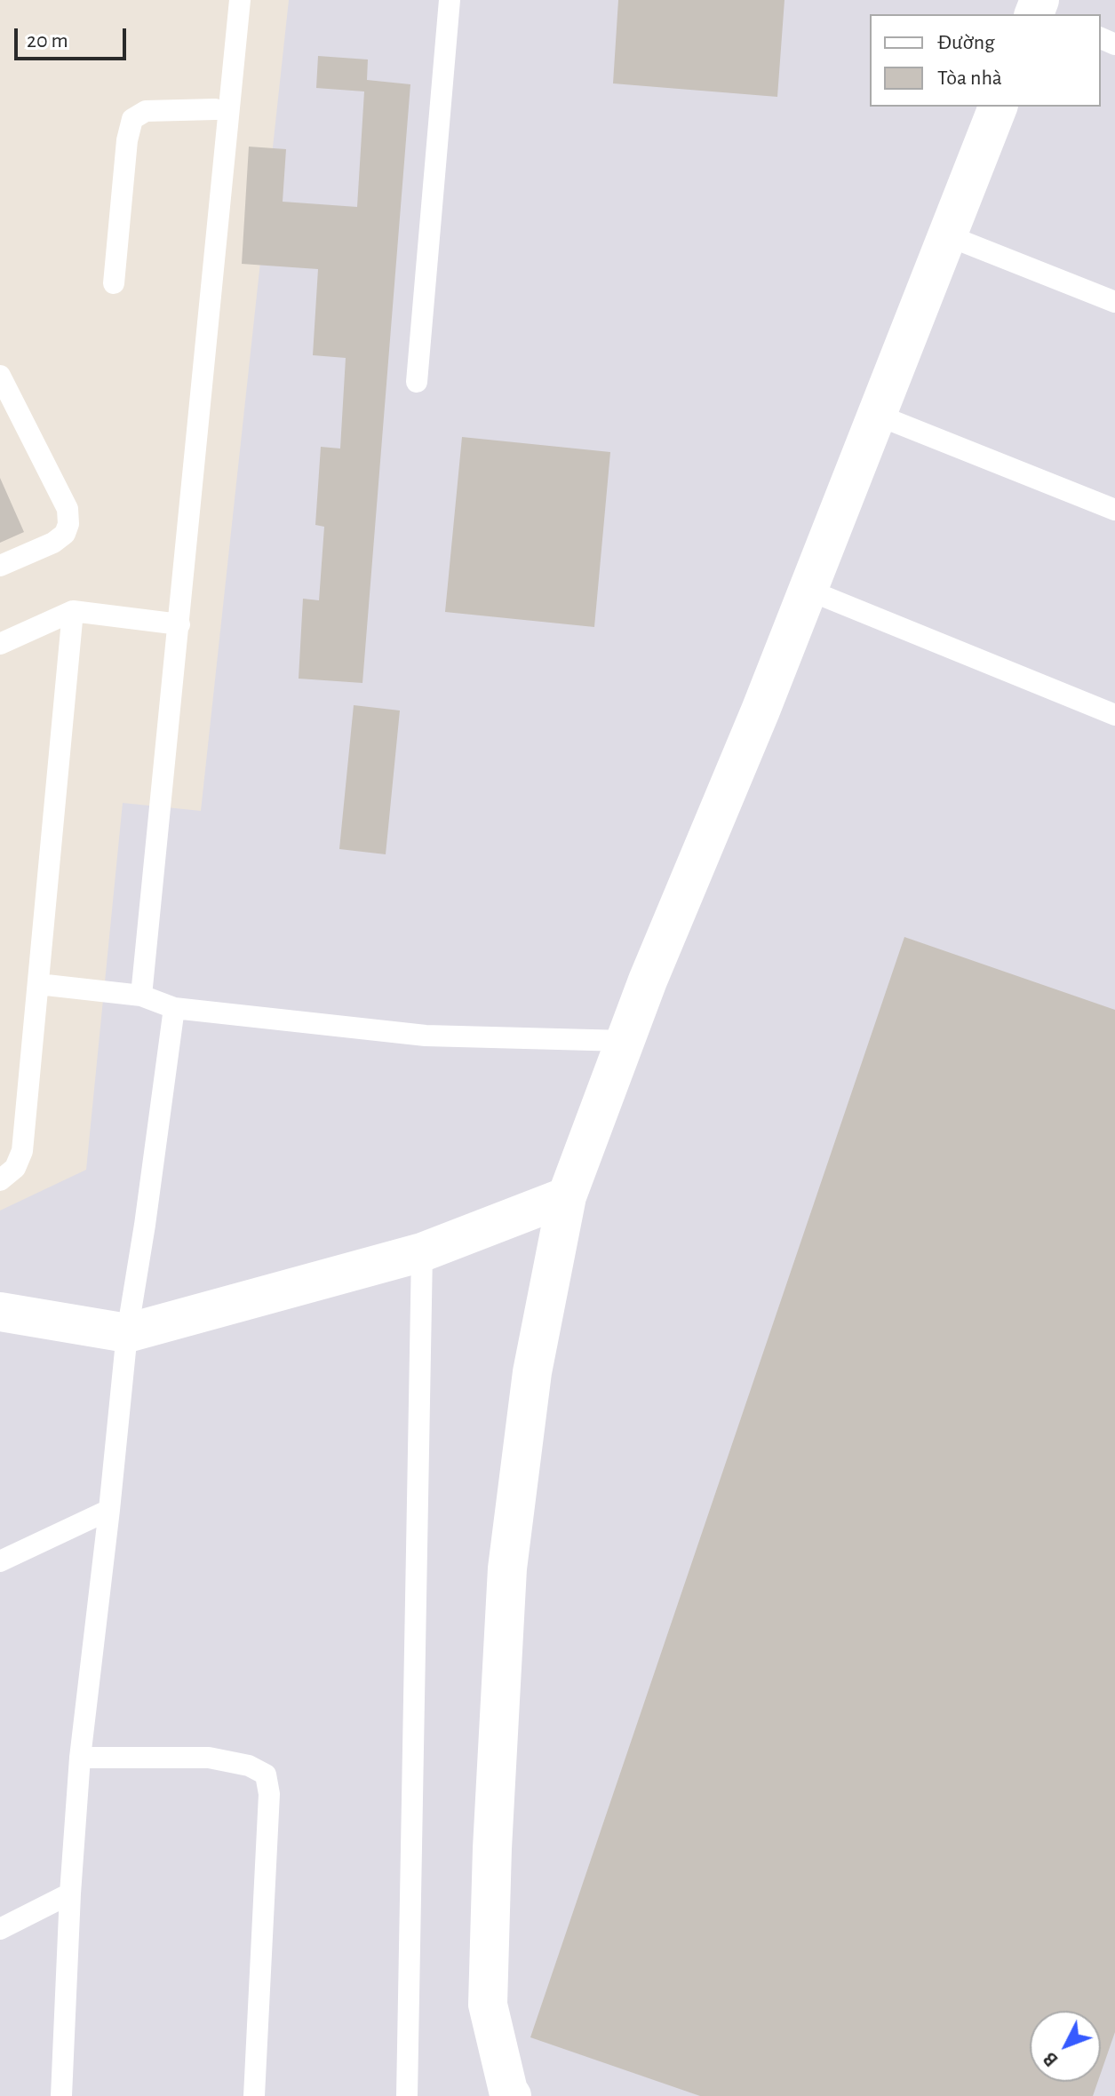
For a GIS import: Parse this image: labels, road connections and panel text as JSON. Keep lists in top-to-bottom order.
{
  "legend": ["Đường", "Tòa nhà"],
  "scale_bar": "20 m",
  "north": "bottom left"
}
